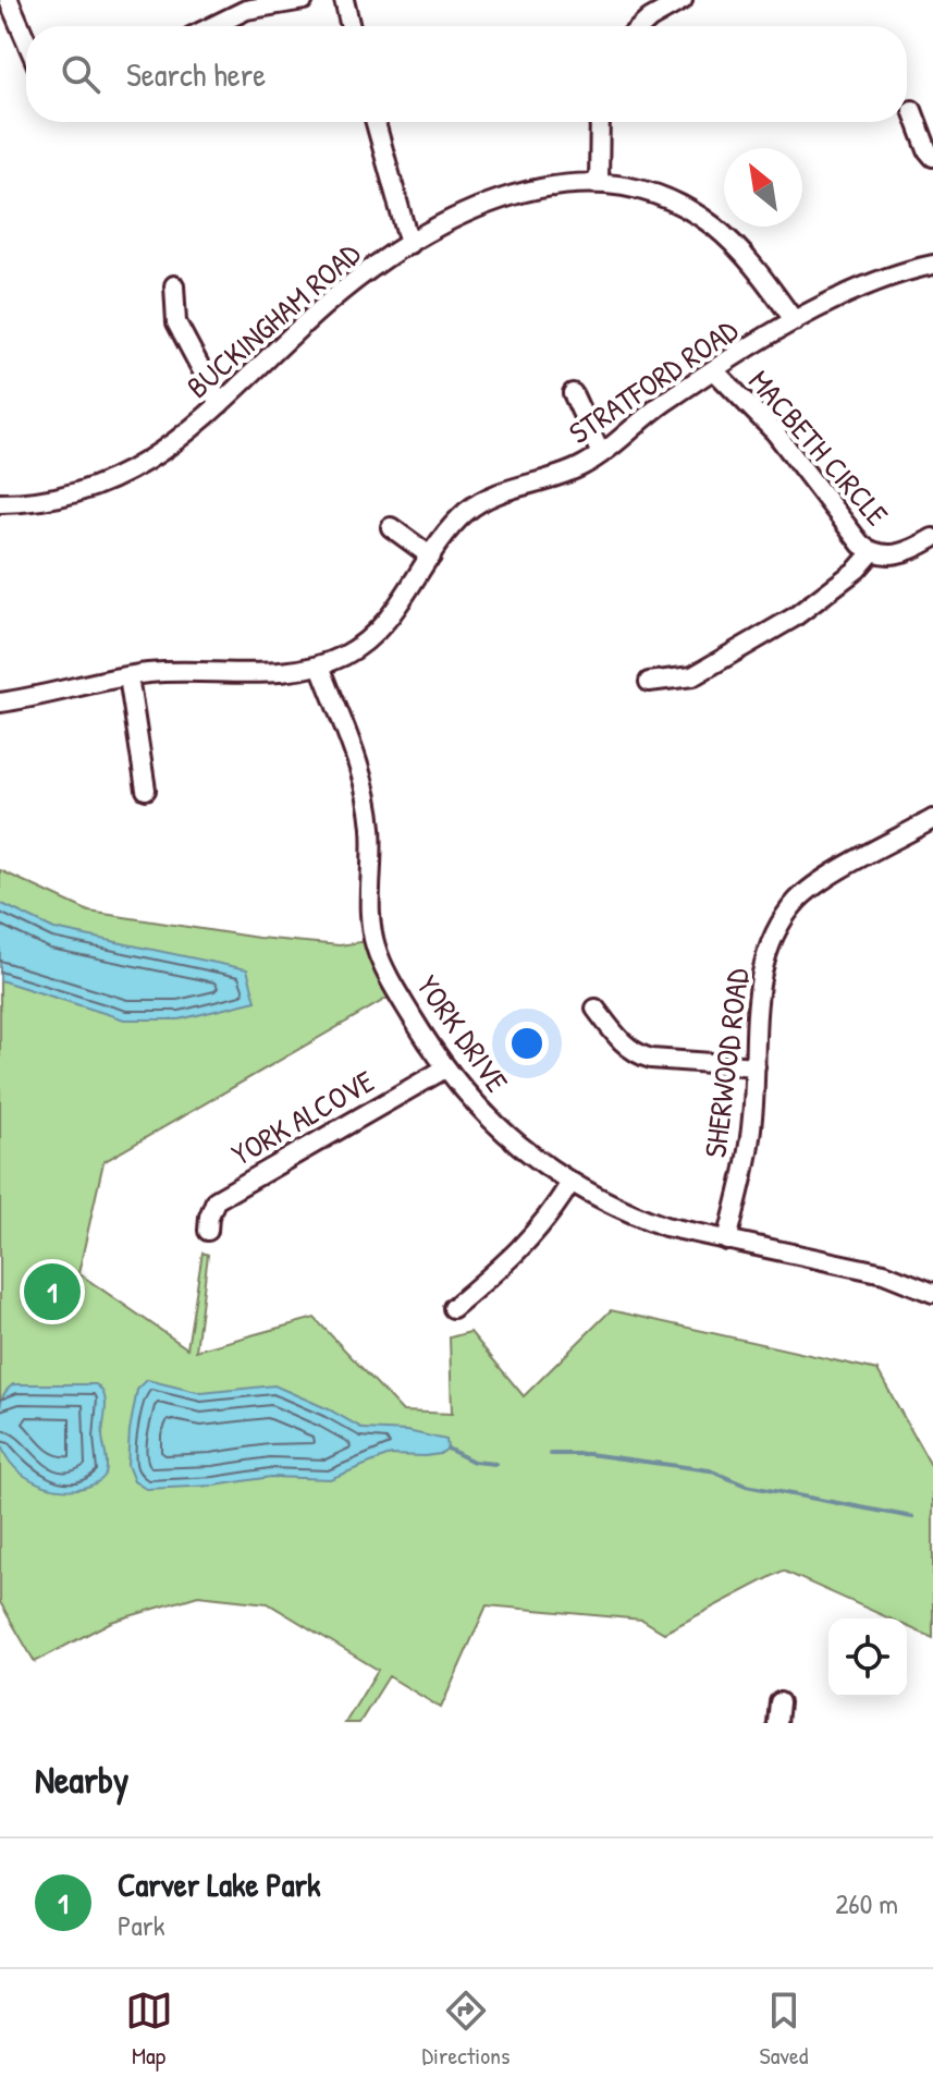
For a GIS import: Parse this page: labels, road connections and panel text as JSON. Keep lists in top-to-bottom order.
{
  "streets": {
    "street": [
      "BUCKINGHAM ROAD",
      "STRATFORD ROAD",
      "MACBETH CIRCLE",
      "YORK DRIVE",
      "SHERWOOD ROAD",
      "YORK ALCOVE"
    ]
  },
  "crossings": [
    ["BUCKINGHAM ROAD", "STRATFORD ROAD"],
    ["STRATFORD ROAD", "MACBETH CIRCLE"],
    ["STRATFORD ROAD", "YORK DRIVE"],
    ["YORK DRIVE", "SHERWOOD ROAD"],
    ["YORK DRIVE", "YORK ALCOVE"]
  ],
  "north": "top left",
  "page": {
    "search": "Search here",
    "pins": "1",
    "heading": "Nearby",
    "list": [
      {
        "mark": "1",
        "name": "Carver Lake Park",
        "note": "Park",
        "value": "260 m"
      }
    ],
    "nav": ["Map", "Directions", "Saved"]
  }
}
